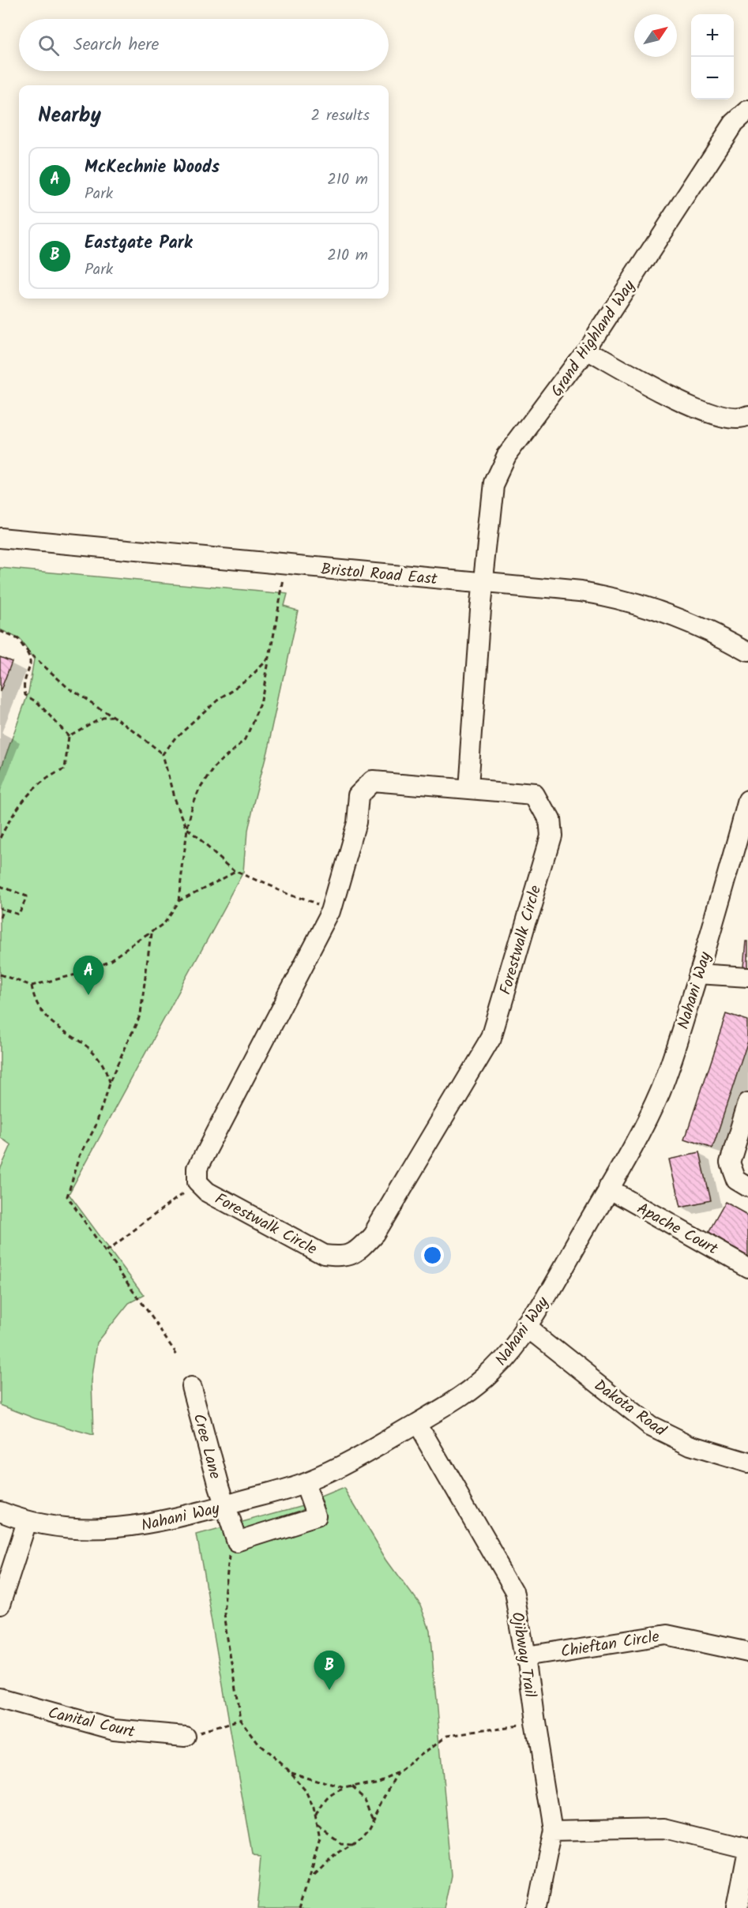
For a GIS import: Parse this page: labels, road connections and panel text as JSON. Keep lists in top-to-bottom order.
{
  "streets": {
    "street": [
      "Grand Highland Way",
      "Bristol Road East",
      "Forestwalk Circle",
      "Nahani Way",
      "Apache Court",
      "Dakota Road",
      "Cree Lane",
      "Chieftan Circle",
      "Ojibway Trail",
      "Canital Court"
    ]
  },
  "crossings": [
    ["Grand Highland Way", "Bristol Road East"],
    ["Nahani Way", "Apache Court"],
    ["Nahani Way", "Dakota Road"],
    ["Nahani Way", "Cree Lane"],
    ["Nahani Way", "Ojibway Trail"],
    ["Chieftan Circle", "Ojibway Trail"]
  ],
  "north": "top right",
  "page": {
    "map_buttons": ["+", "−"],
    "search": "Search here",
    "heading": ["Nearby", "2 results"],
    "list": [
      {
        "mark": "A",
        "name": "McKechnie Woods",
        "note": "Park",
        "value": "210 m"
      },
      {
        "mark": "B",
        "name": "Eastgate Park",
        "note": "Park",
        "value": "210 m"
      }
    ],
    "pins": ["A", "B"]
  }
}
